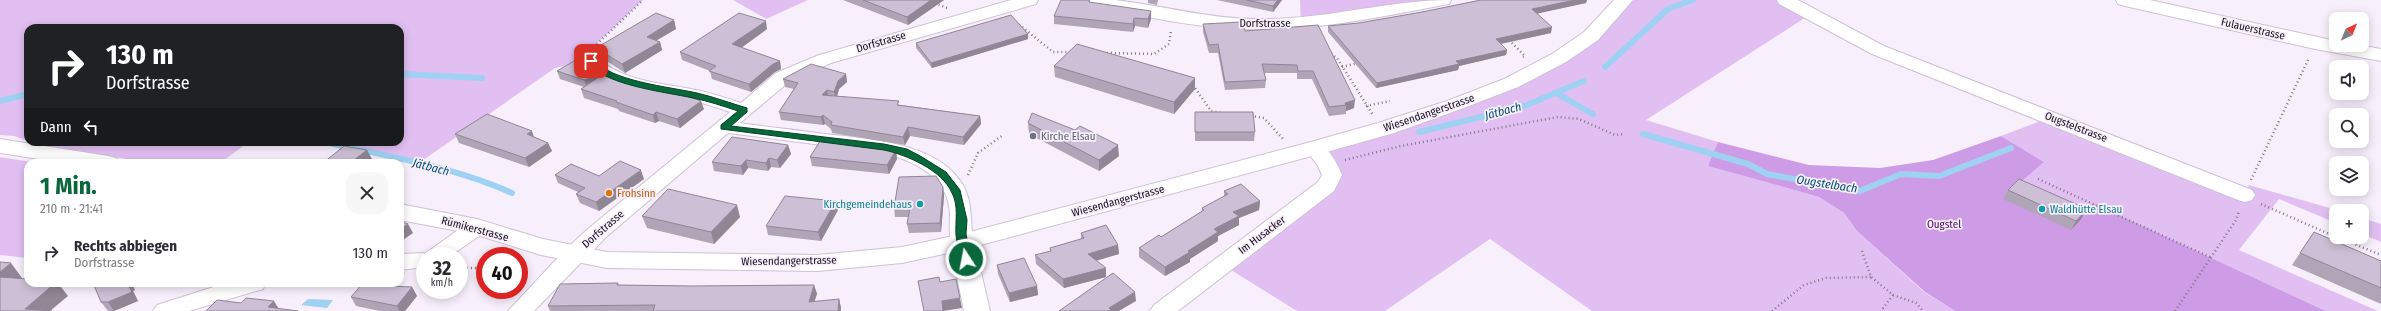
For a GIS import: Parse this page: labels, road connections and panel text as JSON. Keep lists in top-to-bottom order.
{
  "streets": {
    "main road": ["Fulauerstrasse", "Wiesendangerstrasse", "Rümikerstrasse"],
    "street": ["Dorfstrasse", "Ougstelstrasse", "Im Husacker"]
  },
  "crossings": [
    ["Dorfstrasse", "Wiesendangerstrasse"],
    ["Dorfstrasse", "Rümikerstrasse"],
    ["Wiesendangerstrasse", "Rümikerstrasse"],
    ["Wiesendangerstrasse", "Im Husacker"]
  ],
  "water": ["Jätbach", "Ougstelbach"],
  "parks": ["Ougstel"],
  "places": [
    "Kirche Elsau",
    "Frohsinn",
    "Kirchgemeindehaus",
    "Waldhütte Elsau"
  ],
  "north": "top right",
  "page": {
    "map_buttons": "+",
    "turn": ["130 m", "Dorfstrasse"],
    "then": "Dann",
    "heading": ["1 Min.", "210 m · 21:41"],
    "list": [
      {
        "name": "Rechts abbiegen",
        "note": "Dorfstrasse",
        "value": "130 m"
      }
    ],
    "speed": "32 km/h",
    "limit": "40"
  }
}
